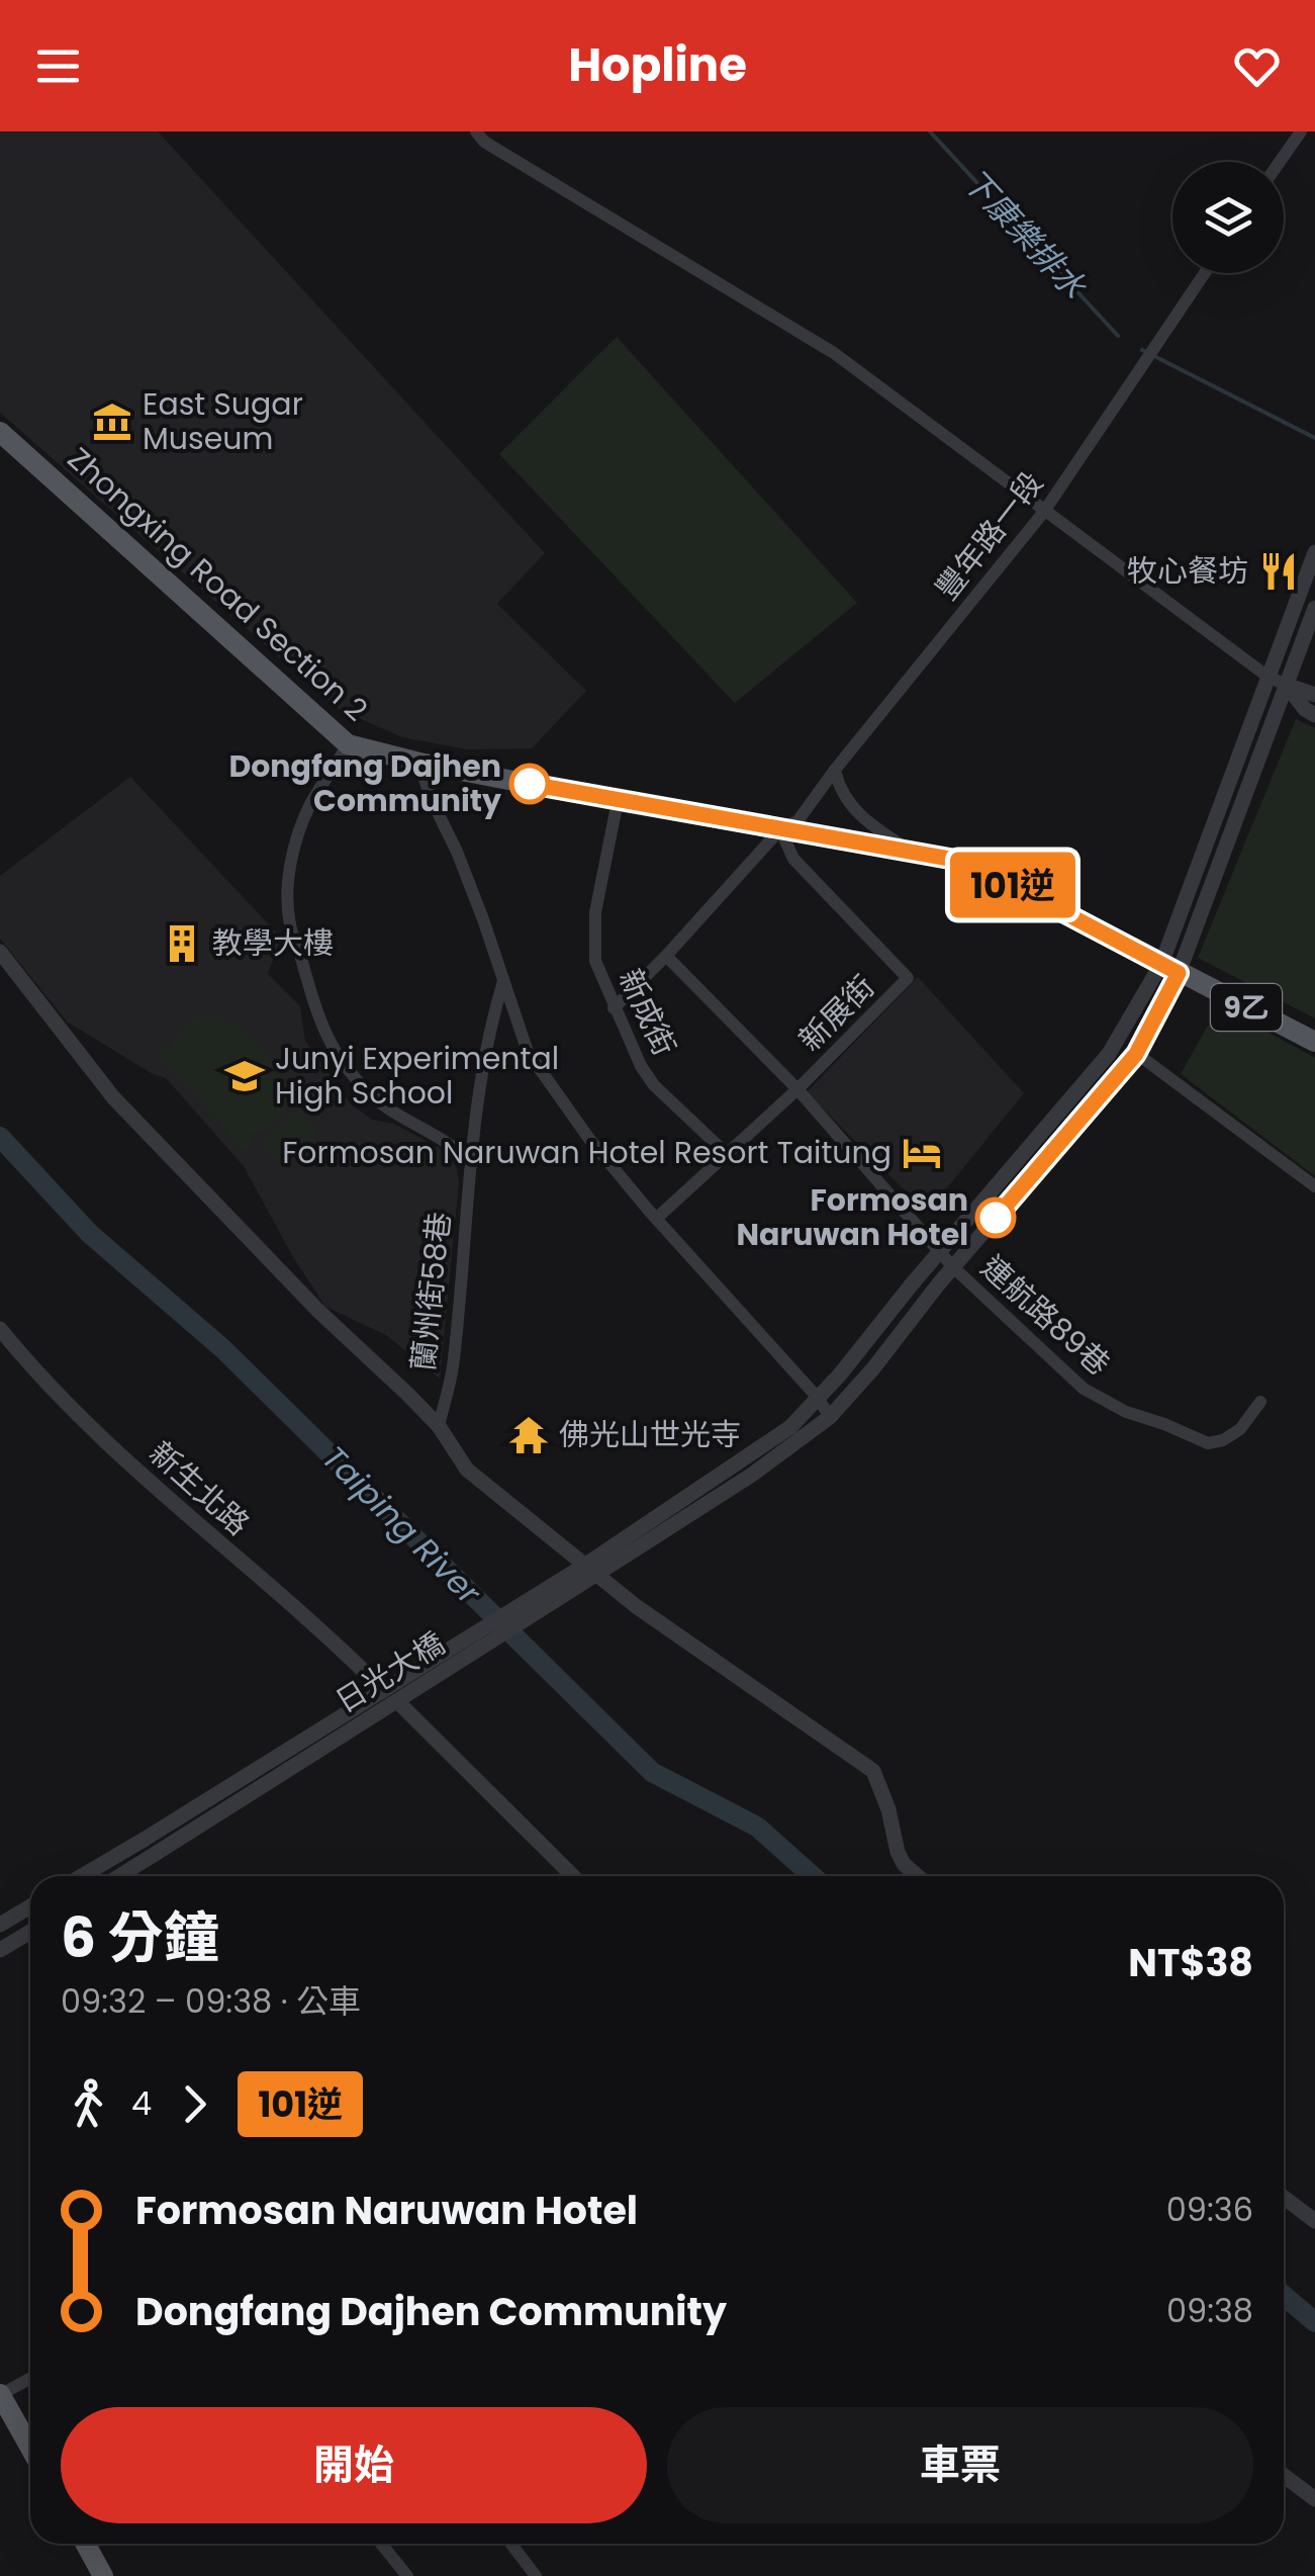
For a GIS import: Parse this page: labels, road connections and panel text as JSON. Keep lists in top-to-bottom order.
{
  "streets": {
    "main road": ["Zhongxing Road Section 2", "9乙"],
    "street": [
      "豐年路一段",
      "新成街",
      "新展街",
      "蘭州街58巷",
      "連航路89巷",
      "新生北路",
      "日光大橋"
    ]
  },
  "crossings": [
    ["豐年路一段", "Zhongxing Road Section 2"],
    ["豐年路一段", "新成街"],
    ["豐年路一段", "新展街"],
    ["豐年路一段", "連航路89巷"],
    ["Zhongxing Road Section 2", "新成街"],
    ["Zhongxing Road Section 2", "新展街"],
    ["新成街", "新展街"],
    ["新展街", "連航路89巷"]
  ],
  "water": ["下康樂排水", "Taiping River"],
  "places": {
    "museum": ["East Sugar Museum"],
    "restaurant": ["牧心餐坊"],
    "other": ["Dongfang Dajhen Community", "Formosan Naruwan Hotel"],
    "building": ["教學大樓"],
    "school or university": ["Junyi Experimental High School"],
    "hotel": ["Formosan Naruwan Hotel Resort Taitung"],
    "temple": ["佛光山世光寺"]
  },
  "lines": ["bus line 101逆"],
  "page": {
    "header": "Hopline",
    "on_map": "101逆",
    "heading": ["6 分鐘", "09:32 – 09:38 · 公車", "NT$38"],
    "legs": ["4", "101逆"],
    "list": [
      {
        "name": "Formosan Naruwan Hotel",
        "value": "09:36"
      },
      {
        "name": "Dongfang Dajhen Community",
        "value": "09:38"
      }
    ],
    "buttons": ["開始", "車票"]
  }
}
